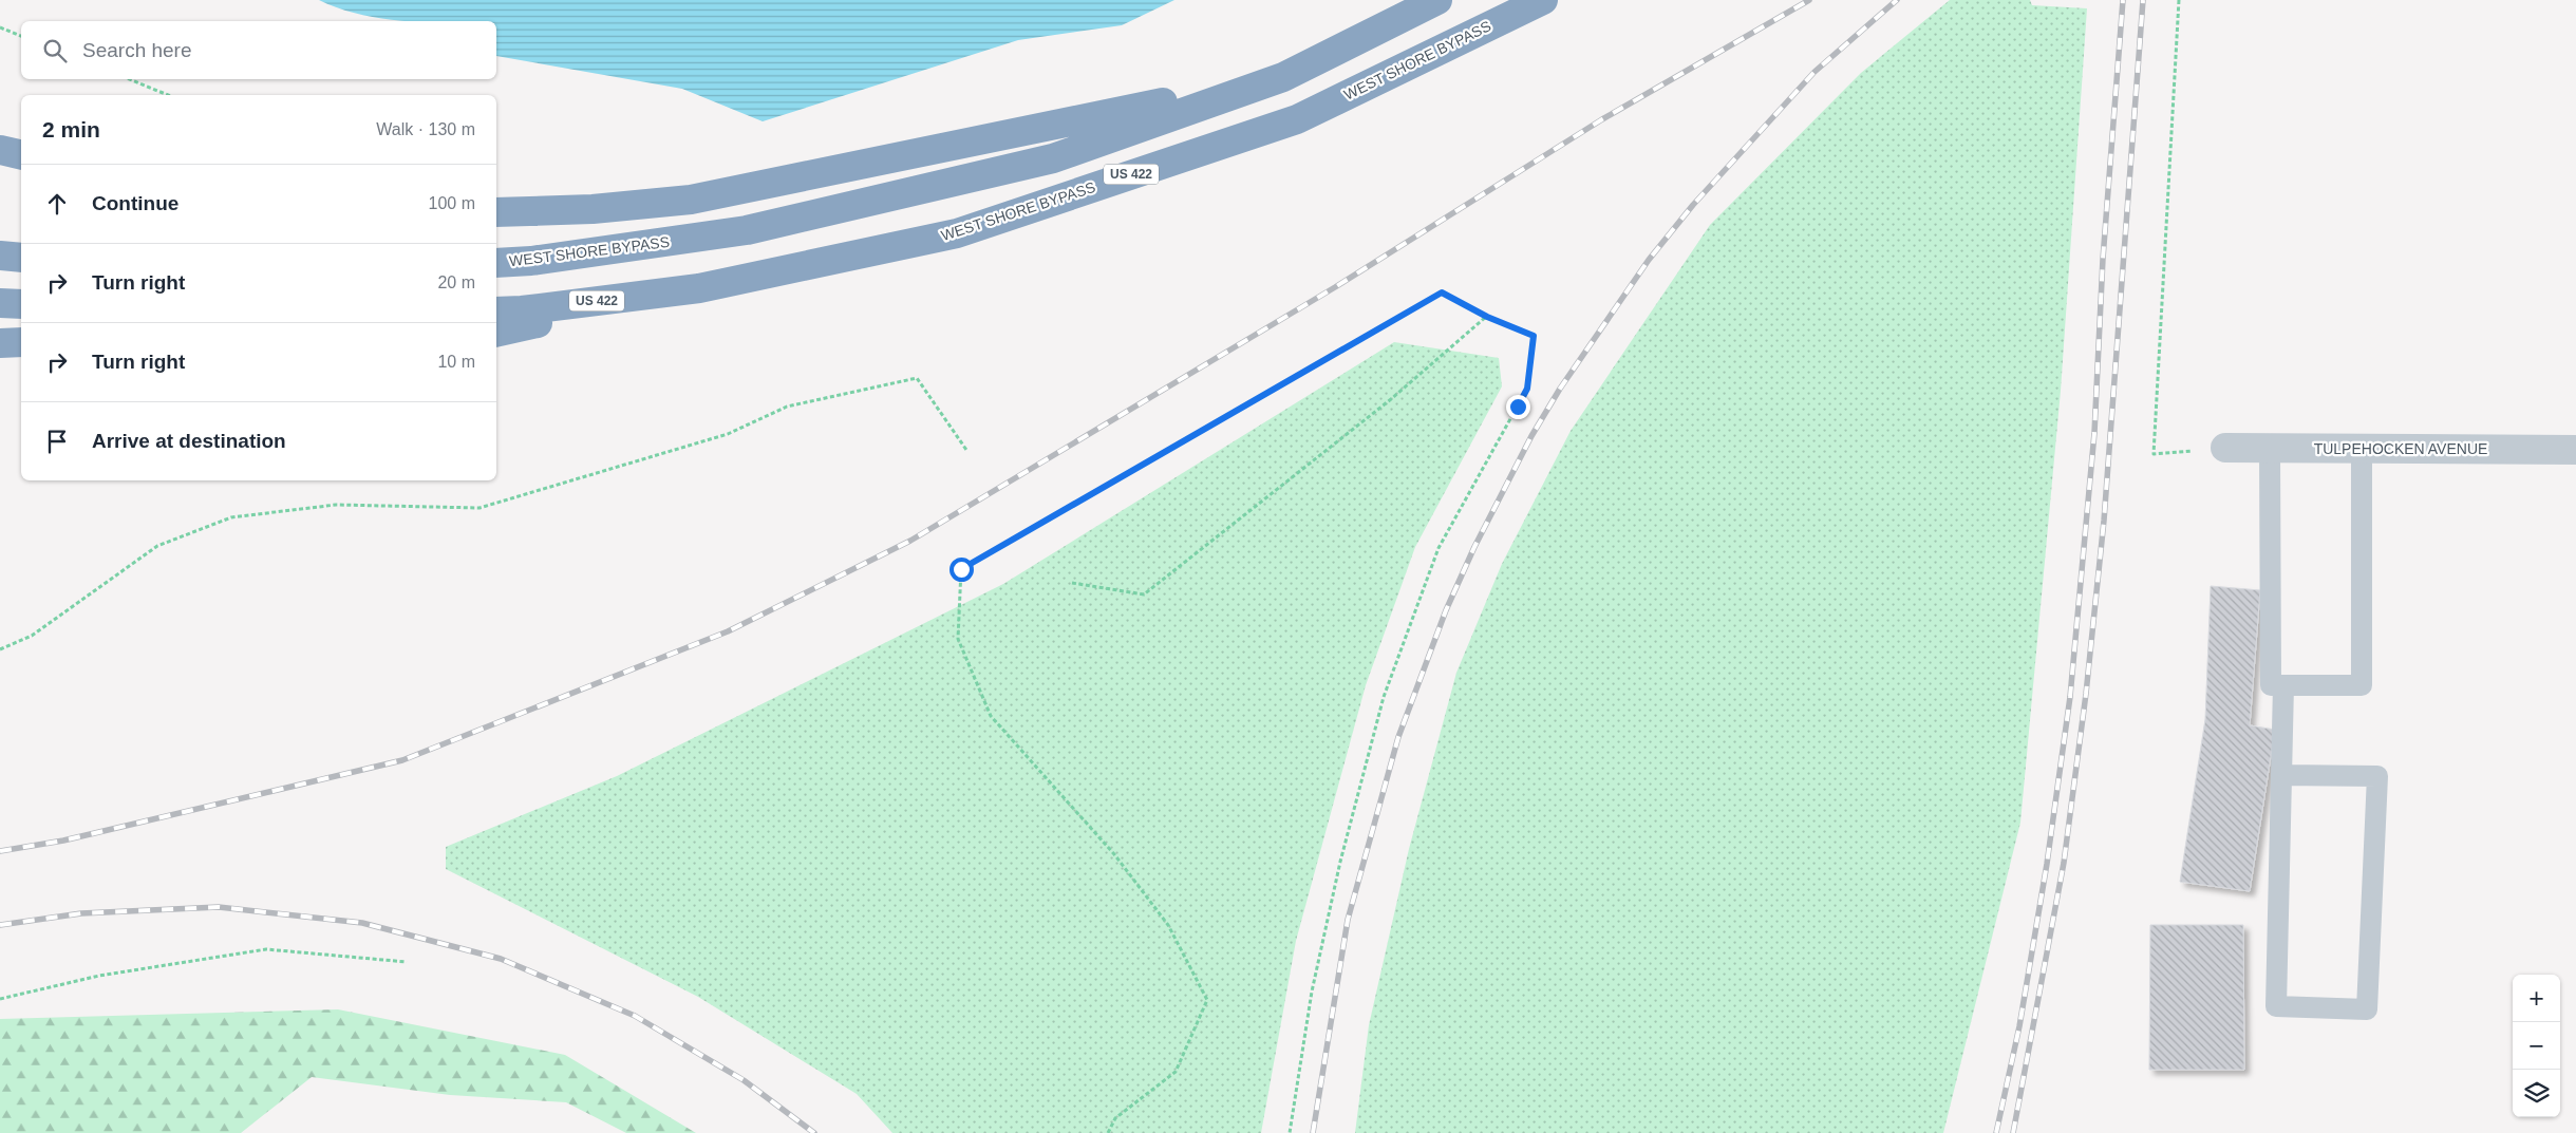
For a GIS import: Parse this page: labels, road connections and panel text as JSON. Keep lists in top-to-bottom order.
{
  "streets": {
    "highway": ["WEST SHORE BYPASS", "US 422"],
    "street": ["TULPEHOCKEN AVENUE"]
  },
  "page": {
    "search": "Search here",
    "heading": ["2 min", "Walk · 130 m"],
    "list": [
      ["Continue", "100 m"],
      ["Turn right", "20 m"],
      ["Turn right", "10 m"],
      "Arrive at destination"
    ],
    "map_buttons": ["+", "−"]
  }
}
